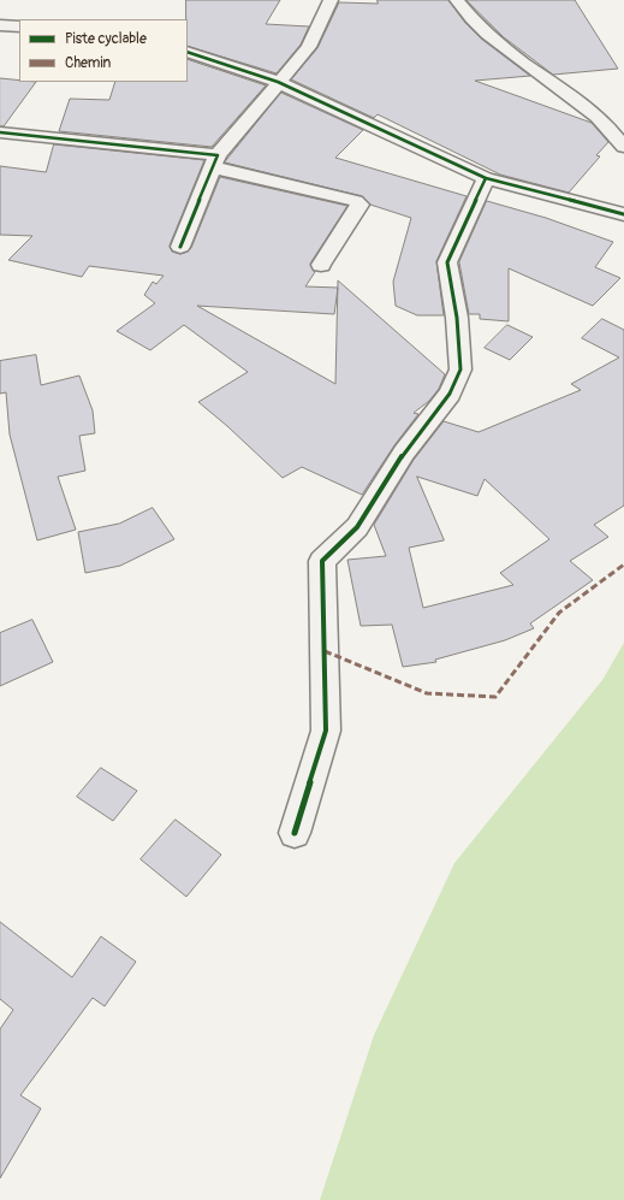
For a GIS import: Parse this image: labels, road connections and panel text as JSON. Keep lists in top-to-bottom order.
{
  "legend": ["Piste cyclable", "Chemin"]
}
